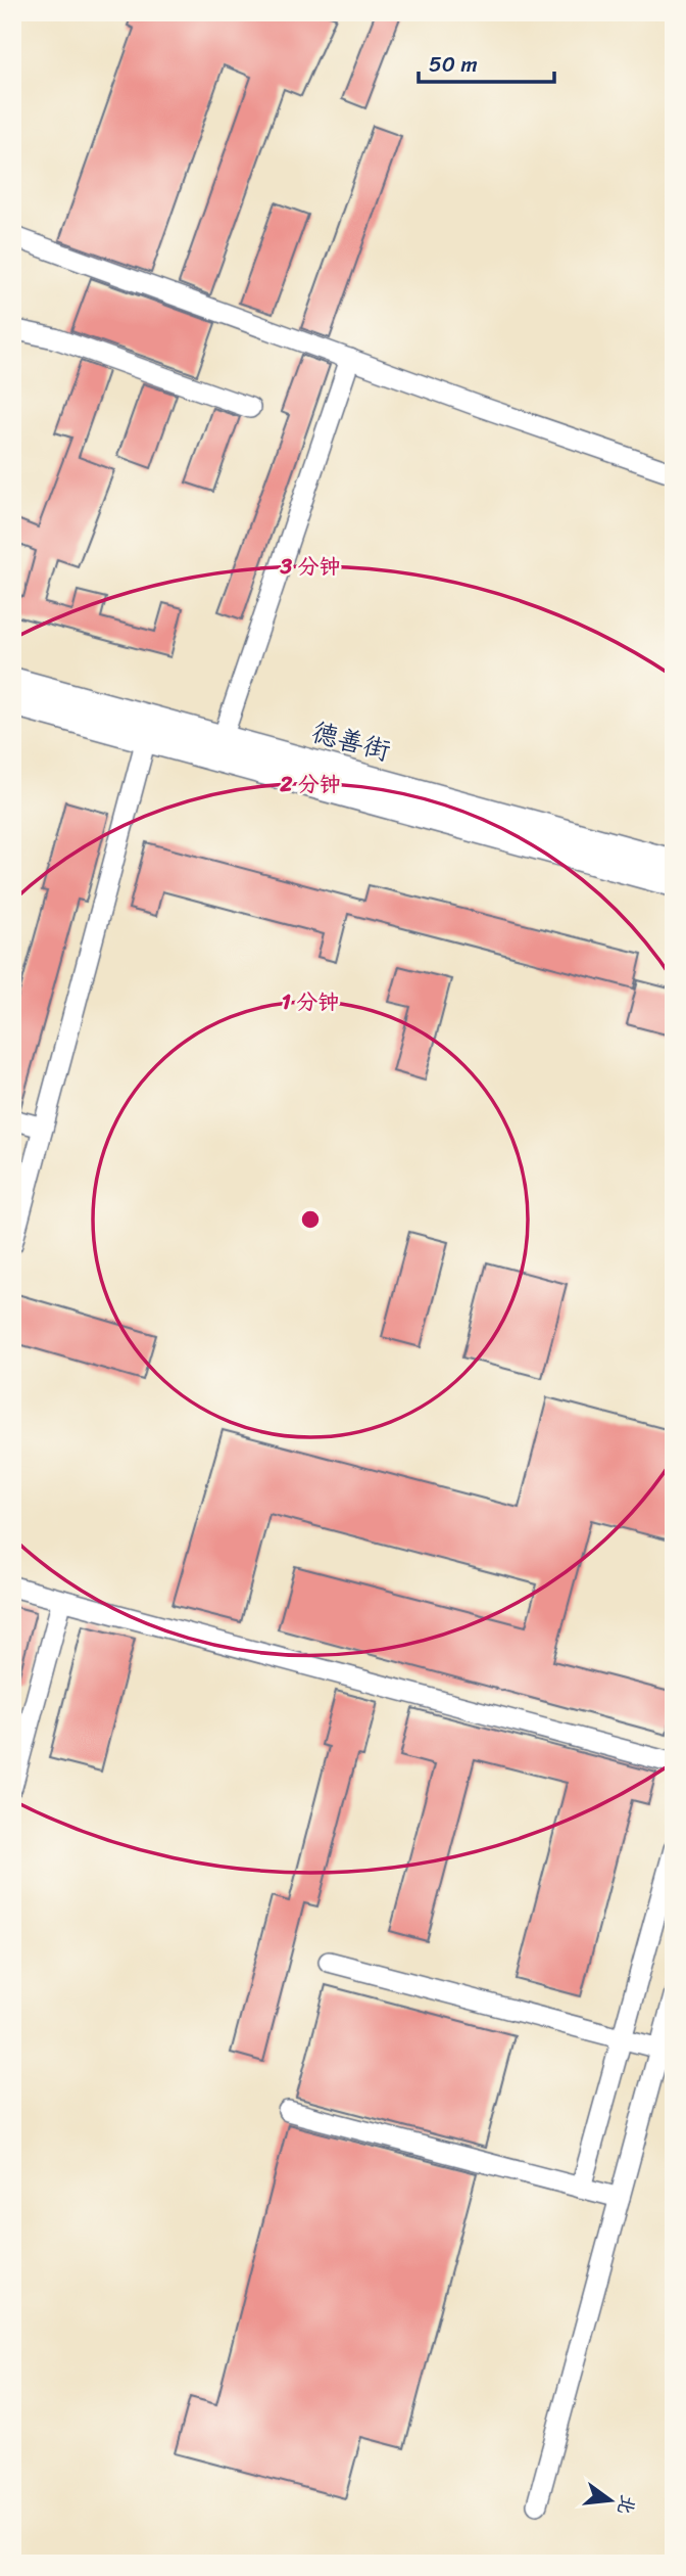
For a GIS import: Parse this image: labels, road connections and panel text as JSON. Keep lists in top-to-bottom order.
{
  "streets": {
    "main road": ["德善街"]
  },
  "scale_bar": "50 m",
  "north": "right",
  "rings": ["3 分钟", "2 分钟", "1 分钟"]
}
